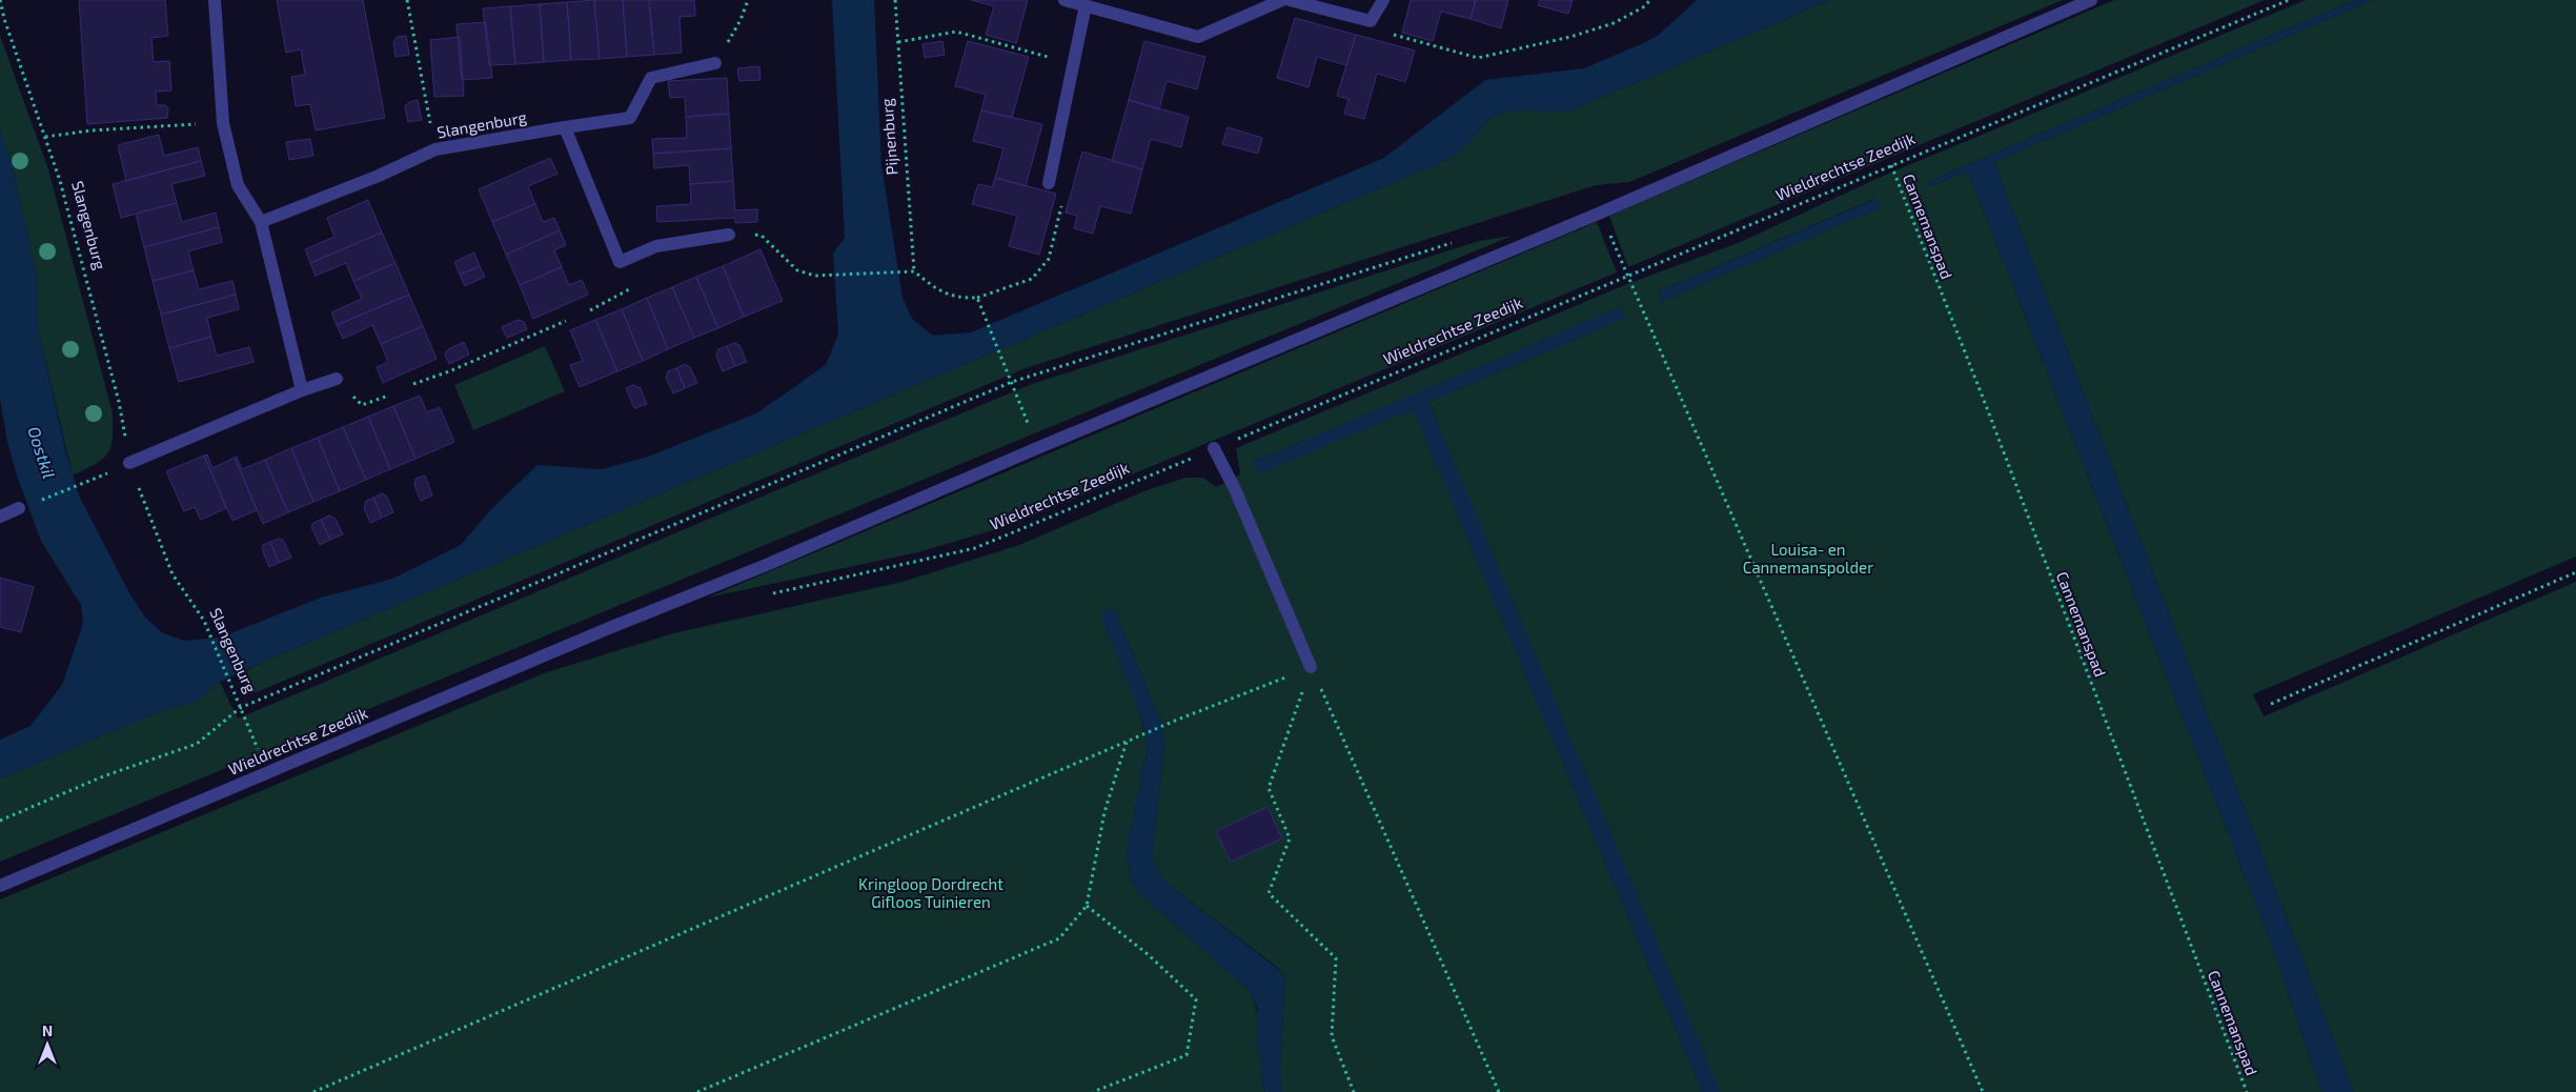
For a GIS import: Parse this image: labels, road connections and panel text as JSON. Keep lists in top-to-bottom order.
{
  "streets": {
    "street": ["Slangenburg", "Wieldrechtse Zeedijk"],
    "path": ["Pijnenburg", "Cannemanspad"]
  },
  "crossings": [
    ["Wieldrechtse Zeedijk", "Cannemanspad"]
  ],
  "water": ["Oostkil"],
  "parks": ["Louisa- en Cannemanspolder", "Kringloop Dordrecht Gifloos Tuinieren"],
  "north": "top"
}
